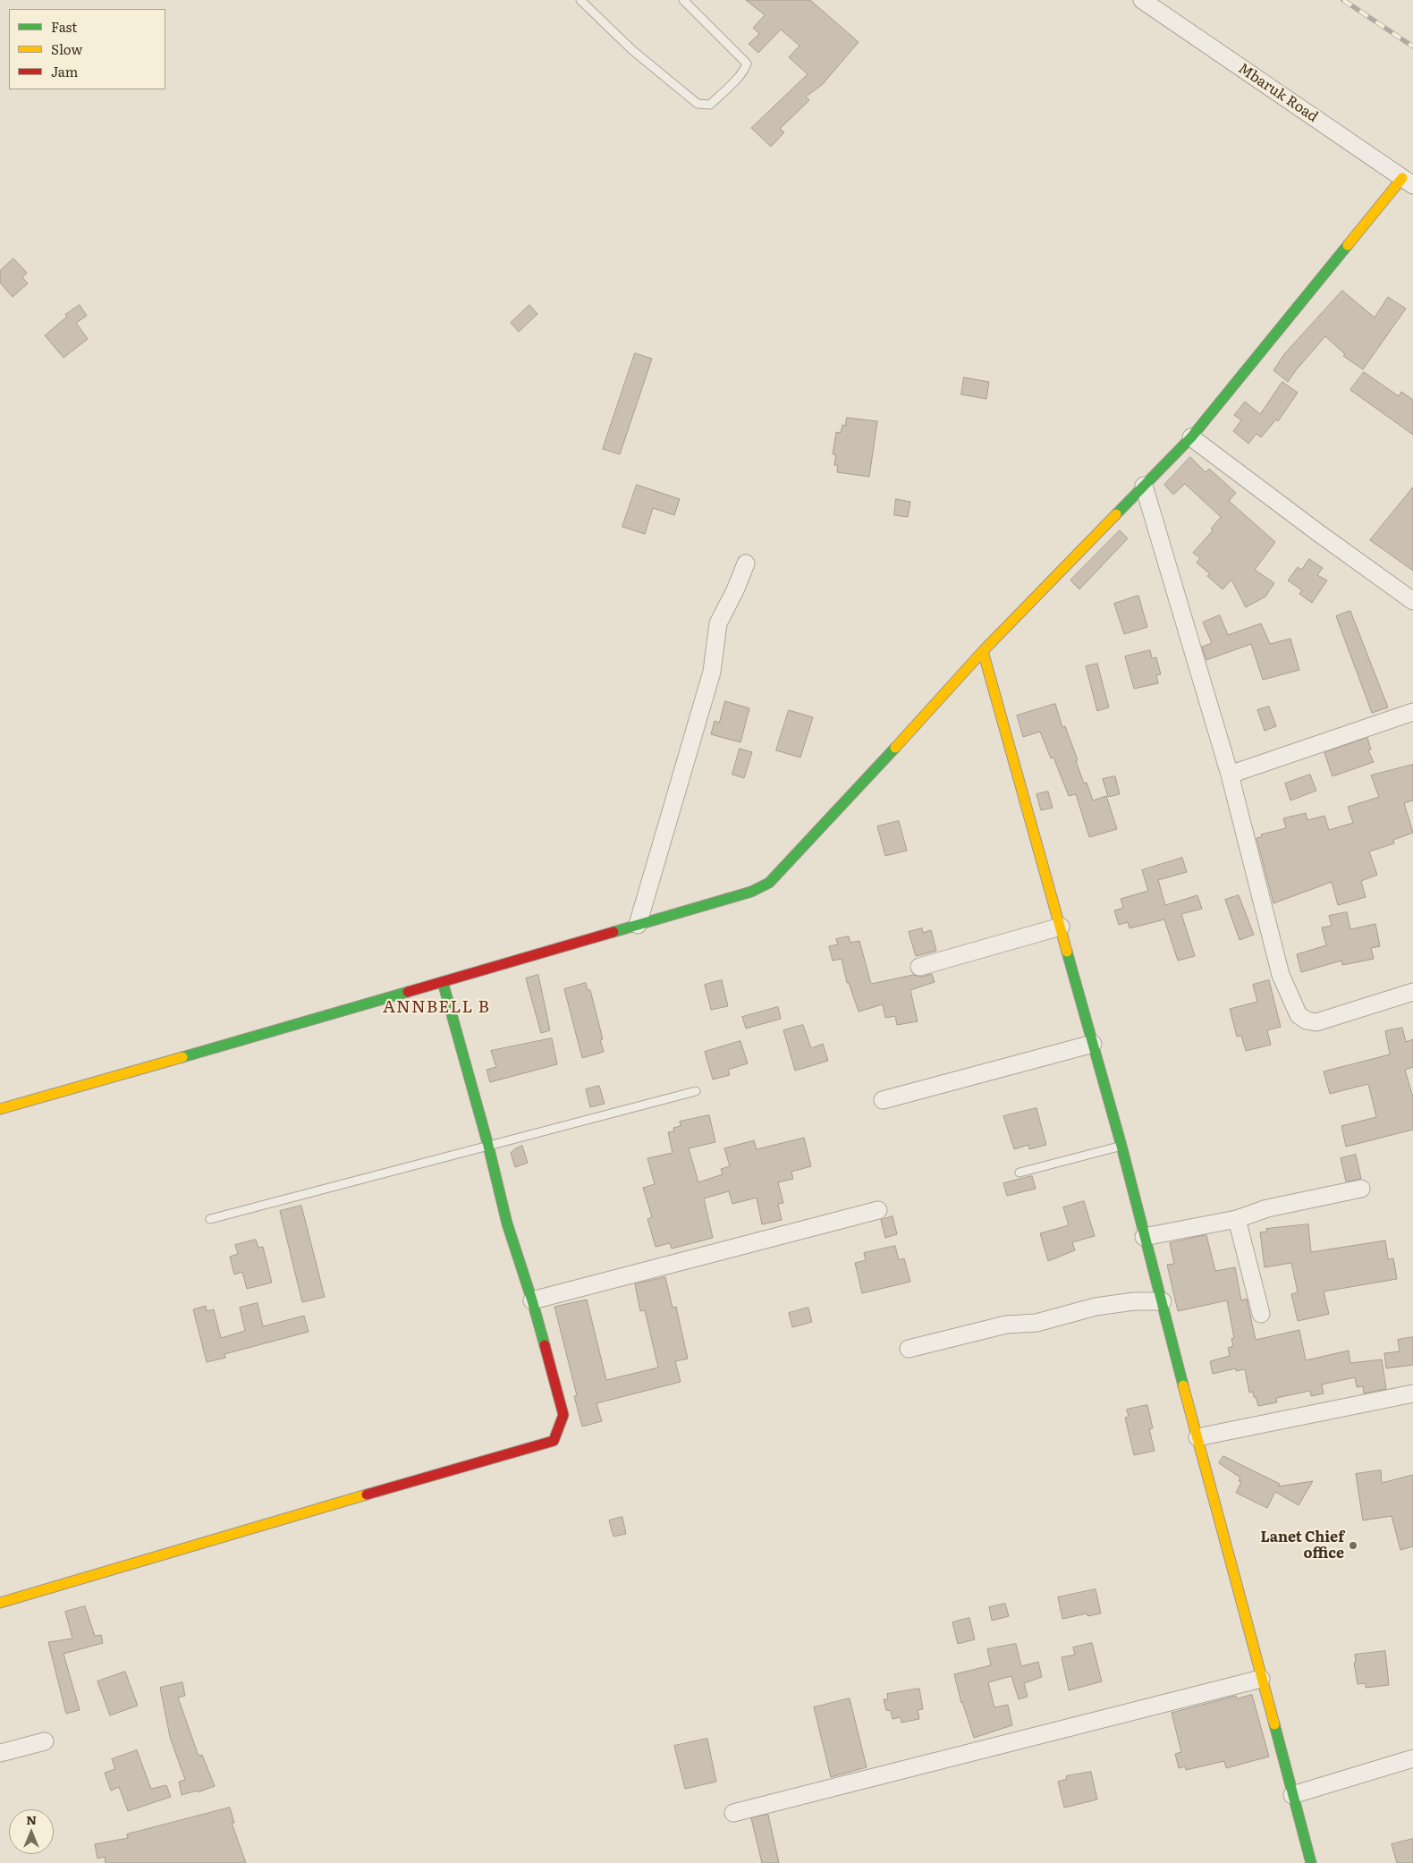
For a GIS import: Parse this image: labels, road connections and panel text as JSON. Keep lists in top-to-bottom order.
{
  "streets": {
    "street": ["Mbaruk Road"]
  },
  "districts": ["ANNBELL B"],
  "places": ["Lanet Chief office"],
  "legend": ["Fast", "Slow", "Jam"],
  "north": "top"
}
